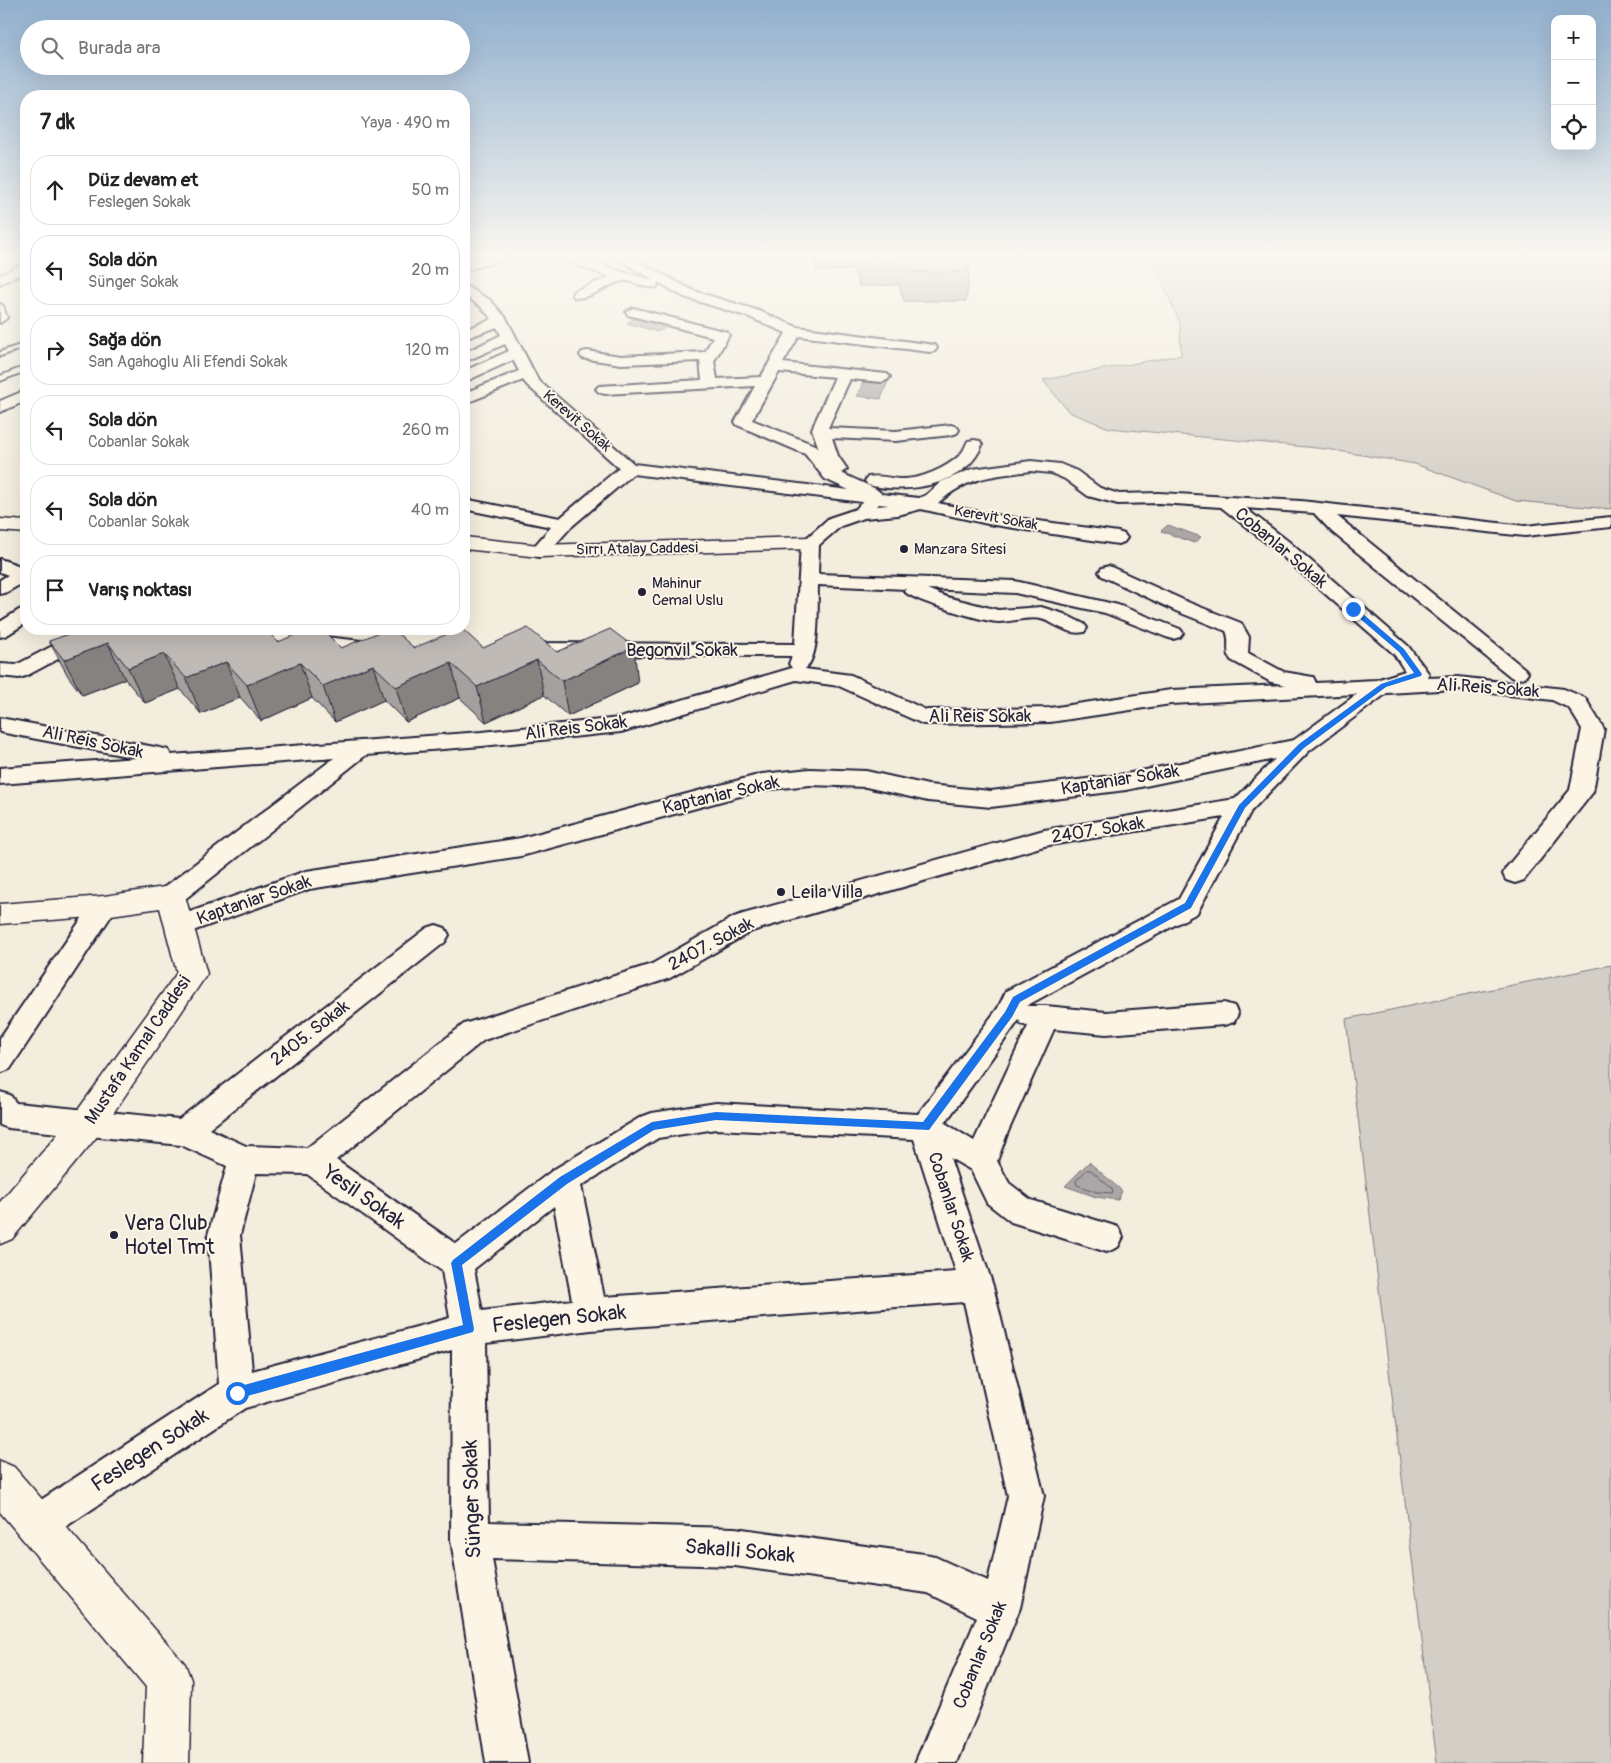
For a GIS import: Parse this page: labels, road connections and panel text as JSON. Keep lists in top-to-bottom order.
{
  "streets": {
    "street": [
      "Kerevit Sokak",
      "Cobanlar Sokak",
      "Sırrı Atalay Caddesi",
      "Begonvil Sokak",
      "Ali Reis Sokak",
      "Kaptaniar Sokak",
      "2407. Sokak",
      "2405. Sokak",
      "Mustafa Kamal Caddesi",
      "Yesil Sokak",
      "Feslegen Sokak",
      "Sünger Sokak",
      "Sakalli Sokak"
    ]
  },
  "crossings": [
    ["Cobanlar Sokak", "Ali Reis Sokak"],
    ["Cobanlar Sokak", "Kaptaniar Sokak"],
    ["Cobanlar Sokak", "2407. Sokak"],
    ["Cobanlar Sokak", "Feslegen Sokak"],
    ["Cobanlar Sokak", "Sakalli Sokak"],
    ["Kaptaniar Sokak", "Mustafa Kamal Caddesi"],
    ["2407. Sokak", "Yesil Sokak"],
    ["2405. Sokak", "Yesil Sokak"],
    ["Mustafa Kamal Caddesi", "Yesil Sokak"],
    ["Yesil Sokak", "Sünger Sokak"],
    ["Feslegen Sokak", "Sünger Sokak"],
    ["Sünger Sokak", "Sakalli Sokak"]
  ],
  "places": [
    "Manzara Sitesi",
    "Mahinur Cemal Uslu",
    "Leila Villa",
    "Vera Club Hotel Tmt"
  ],
  "page": {
    "map_buttons": ["+", "−"],
    "search": "Burada ara",
    "heading": ["7 dk", "Yaya · 490 m"],
    "list": [
      ["Düz devam et", "Feslegen Sokak", "50 m"],
      ["Sola dön", "Sünger Sokak", "20 m"],
      ["Sağa dön", "San Agahoglu Ali Efendi Sokak", "120 m"],
      ["Sola dön", "Cobanlar Sokak", "260 m"],
      ["Sola dön", "Cobanlar Sokak", "40 m"],
      "Varış noktası"
    ]
  }
}
